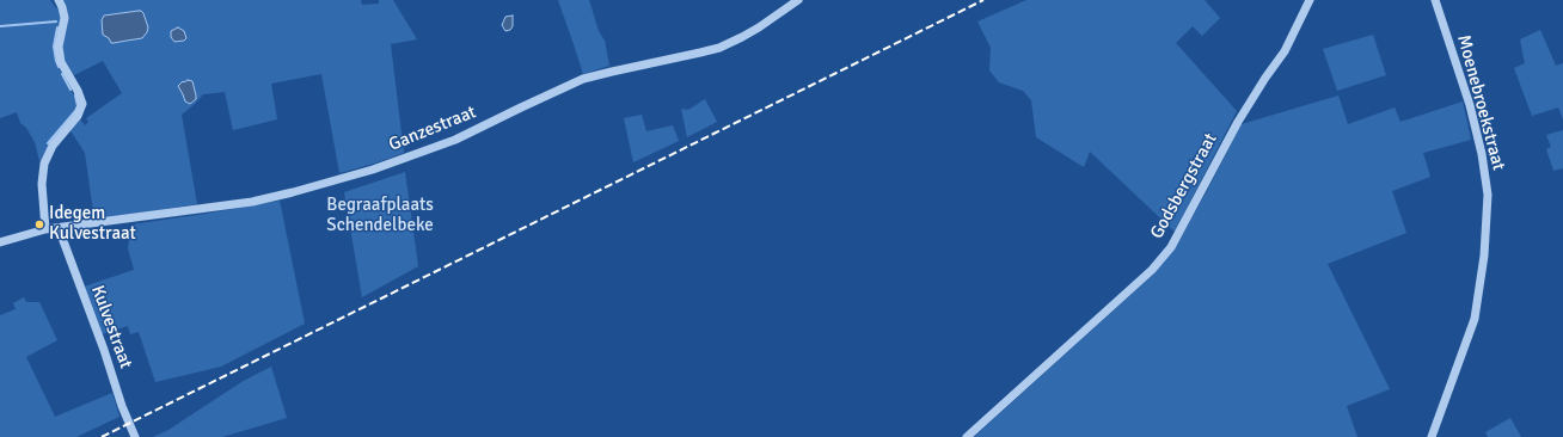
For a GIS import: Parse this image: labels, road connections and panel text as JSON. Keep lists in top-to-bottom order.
{
  "streets": {
    "street": [
      "Moenebroekstraat",
      "Ganzestraat",
      "Godsbergstraat",
      "Kulvestraat"
    ]
  },
  "crossings": [
    ["Ganzestraat", "Kulvestraat"]
  ],
  "parks": ["Begraafplaats Schendelbeke"],
  "places": ["Idegem Kulvestraat"]
}
